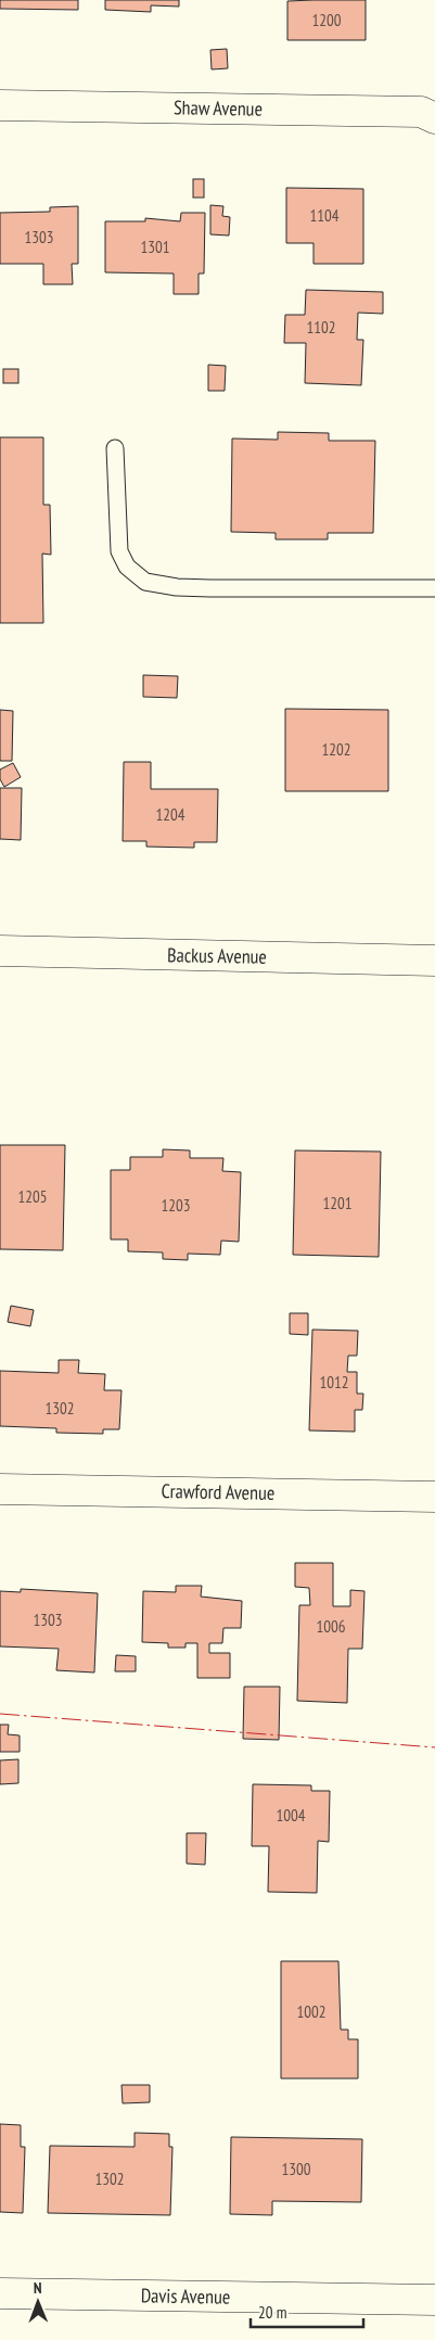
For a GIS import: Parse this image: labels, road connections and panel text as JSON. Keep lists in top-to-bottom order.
{
  "streets": {
    "street": [
      "Shaw Avenue",
      "Backus Avenue",
      "Crawford Avenue",
      "Davis Avenue"
    ]
  },
  "house_numbers": [
    "1200",
    "1104",
    "1303",
    "1301",
    "1102",
    "1202",
    "1204",
    "1205",
    "1201",
    "1203",
    "1012",
    "1302",
    "1303",
    "1006",
    "1004",
    "1002",
    "1300",
    "1302"
  ],
  "scale_bar": "20 m",
  "north": "top"
}
